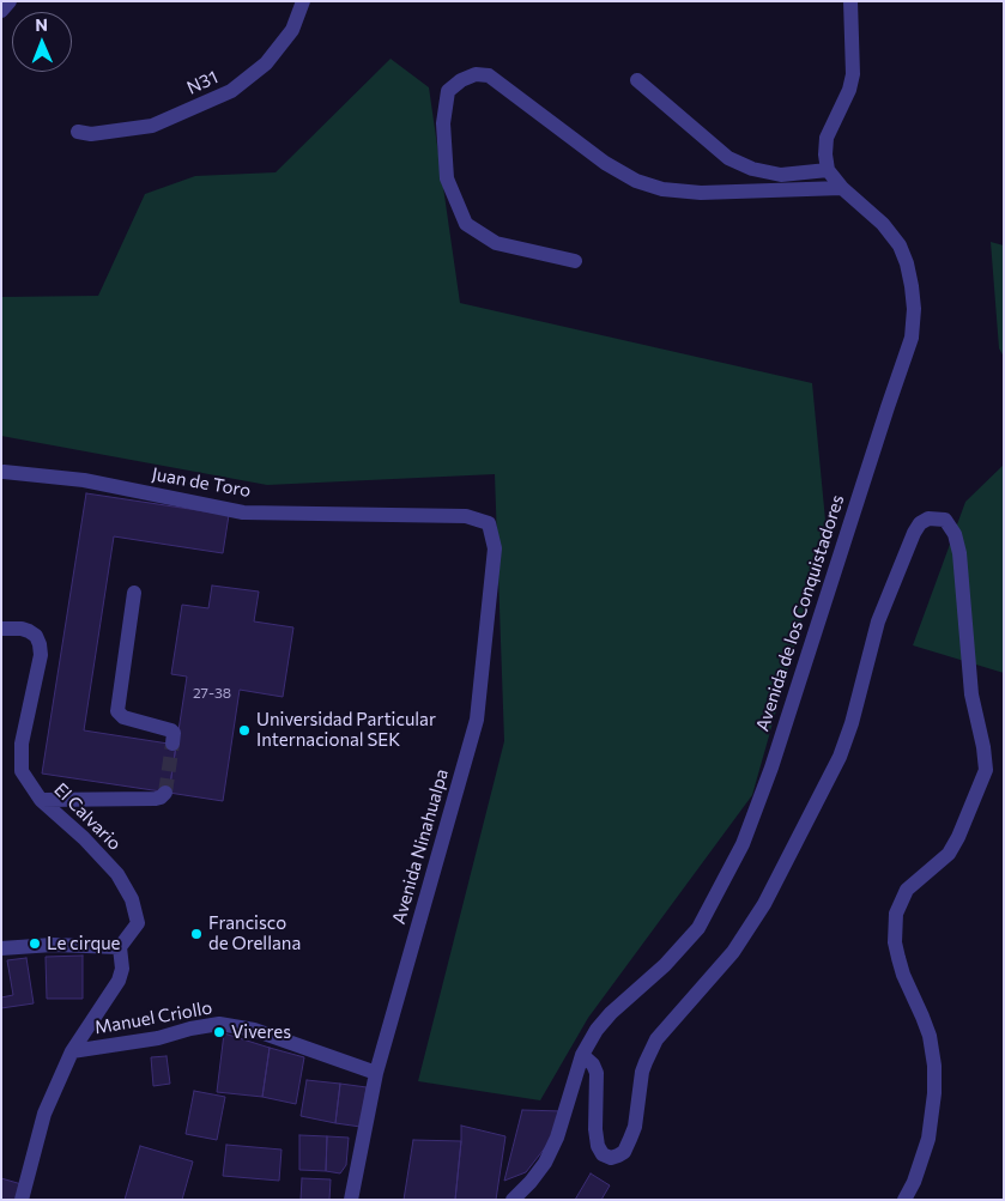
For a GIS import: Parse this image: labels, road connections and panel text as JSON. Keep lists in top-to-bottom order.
{
  "streets": {
    "street": [
      "N31",
      "Juan de Toro",
      "Avenida de los Conquistadores",
      "El Calvario",
      "Avenida Ninahualpa",
      "Manuel Criollo"
    ]
  },
  "crossings": [
    ["Juan de Toro", "Avenida Ninahualpa"],
    ["Avenida Ninahualpa", "Manuel Criollo"]
  ],
  "places": [
    "Universidad Particular Internacional SEK",
    "Francisco de Orellana",
    "Le cirque",
    "Viveres"
  ],
  "house_numbers": ["27-38"],
  "north": "top"
}
